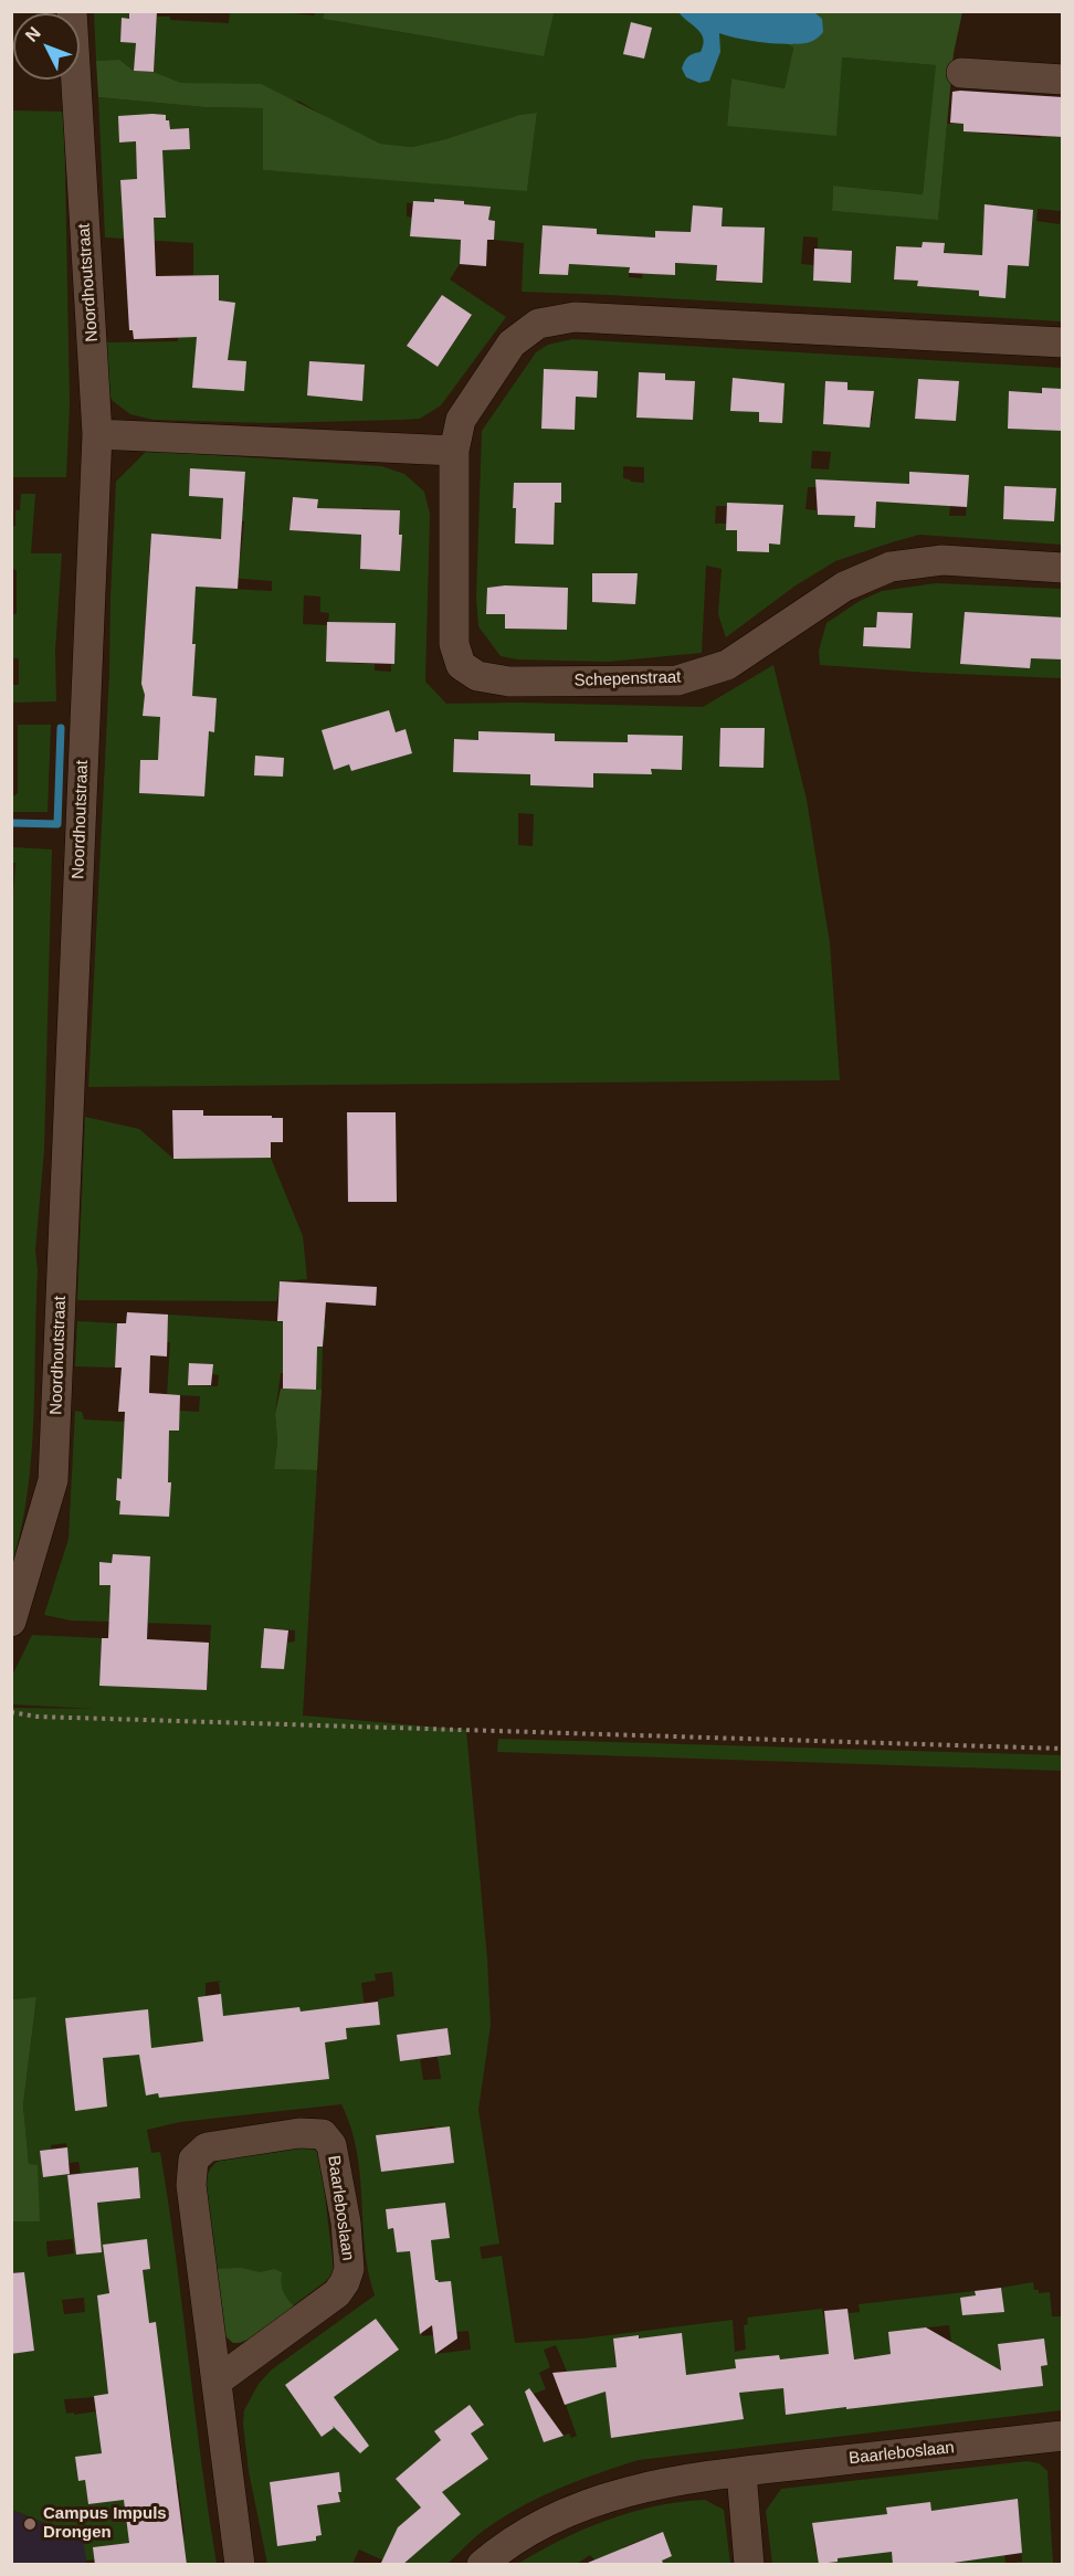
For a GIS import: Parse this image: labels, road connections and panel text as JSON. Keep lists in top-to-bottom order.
{
  "streets": {
    "street": ["Noordhoutstraat", "Schepenstraat", "Baarleboslaan"]
  },
  "places": ["Campus Impuls Drongen"],
  "north": "top left"
}
